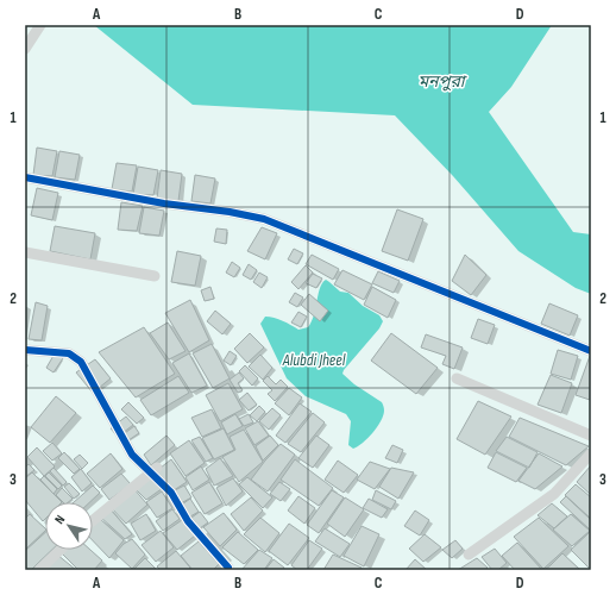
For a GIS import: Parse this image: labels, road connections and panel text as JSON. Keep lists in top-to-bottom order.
{
  "water": ["মনপুরা", "Alubdi Jheel"],
  "north": "top left",
  "grid": {
    "columns": [
      "A",
      "B",
      "C",
      "D"
    ],
    "rows": ["1", "2", "3"]
  }
}
